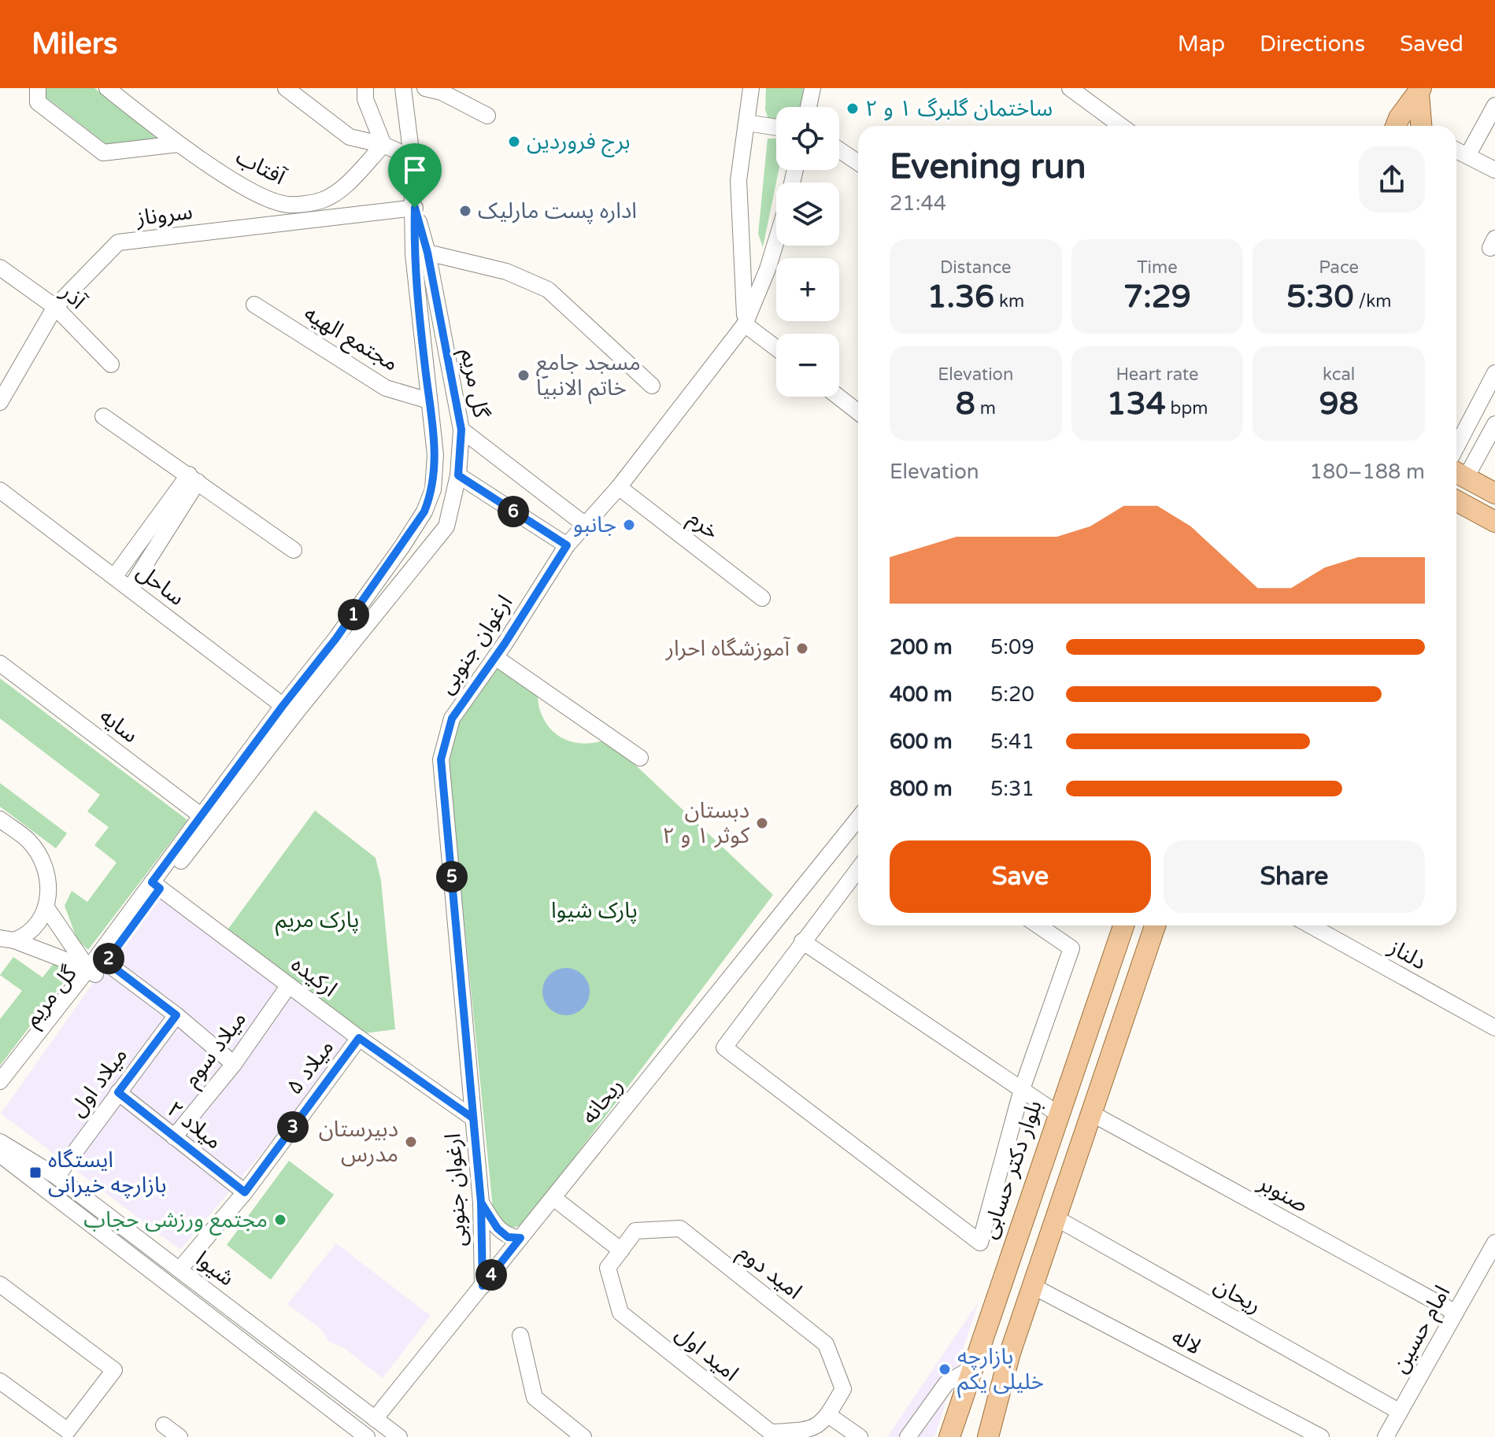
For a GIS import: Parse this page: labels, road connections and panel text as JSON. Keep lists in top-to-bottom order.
{
  "streets": {
    "main road": ["بلوار دکتر حسابی"],
    "street": [
      "آفتاب",
      "سروناز",
      "آذر",
      "مجتمع الهیه",
      "گل مریم",
      "خرم",
      "ساحل",
      "ارغوان جنوبی",
      "سایه",
      "دلناز",
      "ارکیده",
      "میلاد سوم",
      "میلاد ۵",
      "میلاد اول",
      "ریحانه",
      "میلاد ۲",
      "صنوبر",
      "شیوا",
      "امید دوم",
      "ریحان",
      "امام حسین",
      "لاله",
      "امید اول"
    ]
  },
  "crossings": [
    ["سروناز", "آذر"],
    ["سروناز", "گل مریم"],
    ["مجتمع الهیه", "گل مریم"],
    ["گل مریم", "ساحل"],
    ["گل مریم", "سایه"],
    ["گل مریم", "ارکیده"],
    ["خرم", "ارغوان جنوبی"],
    ["ارغوان جنوبی", "ارکیده"],
    ["ارغوان جنوبی", "ریحانه"],
    ["ارکیده", "میلاد سوم"],
    ["ارکیده", "میلاد ۵"],
    ["میلاد سوم", "میلاد ۲"],
    ["میلاد ۵", "میلاد ۲"],
    ["میلاد ۵", "شیوا"],
    ["میلاد اول", "میلاد ۲"],
    ["میلاد اول", "شیوا"],
    ["ریحانه", "شیوا"],
    ["صنوبر", "امام حسین"],
    ["امید دوم", "امید اول"],
    ["ریحان", "امام حسین"]
  ],
  "parks": ["پارک شیوا", "پارک مریم"],
  "places": {
    "other": [
      "ساختمان گلبرگ ۱ و ۲",
      "برج فروردین",
      "اداره پست مارلیک",
      "مسجد جامع خاتم الانبیا",
      "جانبو",
      "آموزشگاه احرار",
      "دبستان کوثر ۱ و ۲",
      "دبیرستان مدرس",
      "مجتمع ورزشی حجاب",
      "بازارچه خلیلی یکم"
    ],
    "transit": ["ایستگاه بازارچه خیرانی"]
  },
  "page": {
    "header": "Milers",
    "nav": ["Map", "Directions", "Saved"],
    "map_buttons": ["+", "−"],
    "heading": ["Evening run", "21:44"],
    "stats": [
      ["Distance", "1.36 km"],
      ["Time", "7:29"],
      ["Pace", "5:30 /km"],
      ["Elevation", "8 m"],
      ["Heart rate", "134 bpm"],
      ["kcal", "98"]
    ],
    "chart": ["Elevation", "180–188 m"],
    "pins": [
      "6",
      "1",
      "5",
      "2",
      "3",
      "4"
    ],
    "list": [
      {
        "name": "200 m",
        "note": "5:09"
      },
      {
        "name": "400 m",
        "note": "5:20"
      },
      {
        "name": "600 m",
        "note": "5:41"
      },
      {
        "name": "800 m",
        "note": "5:31"
      }
    ],
    "buttons": ["Save", "Share"]
  }
}
